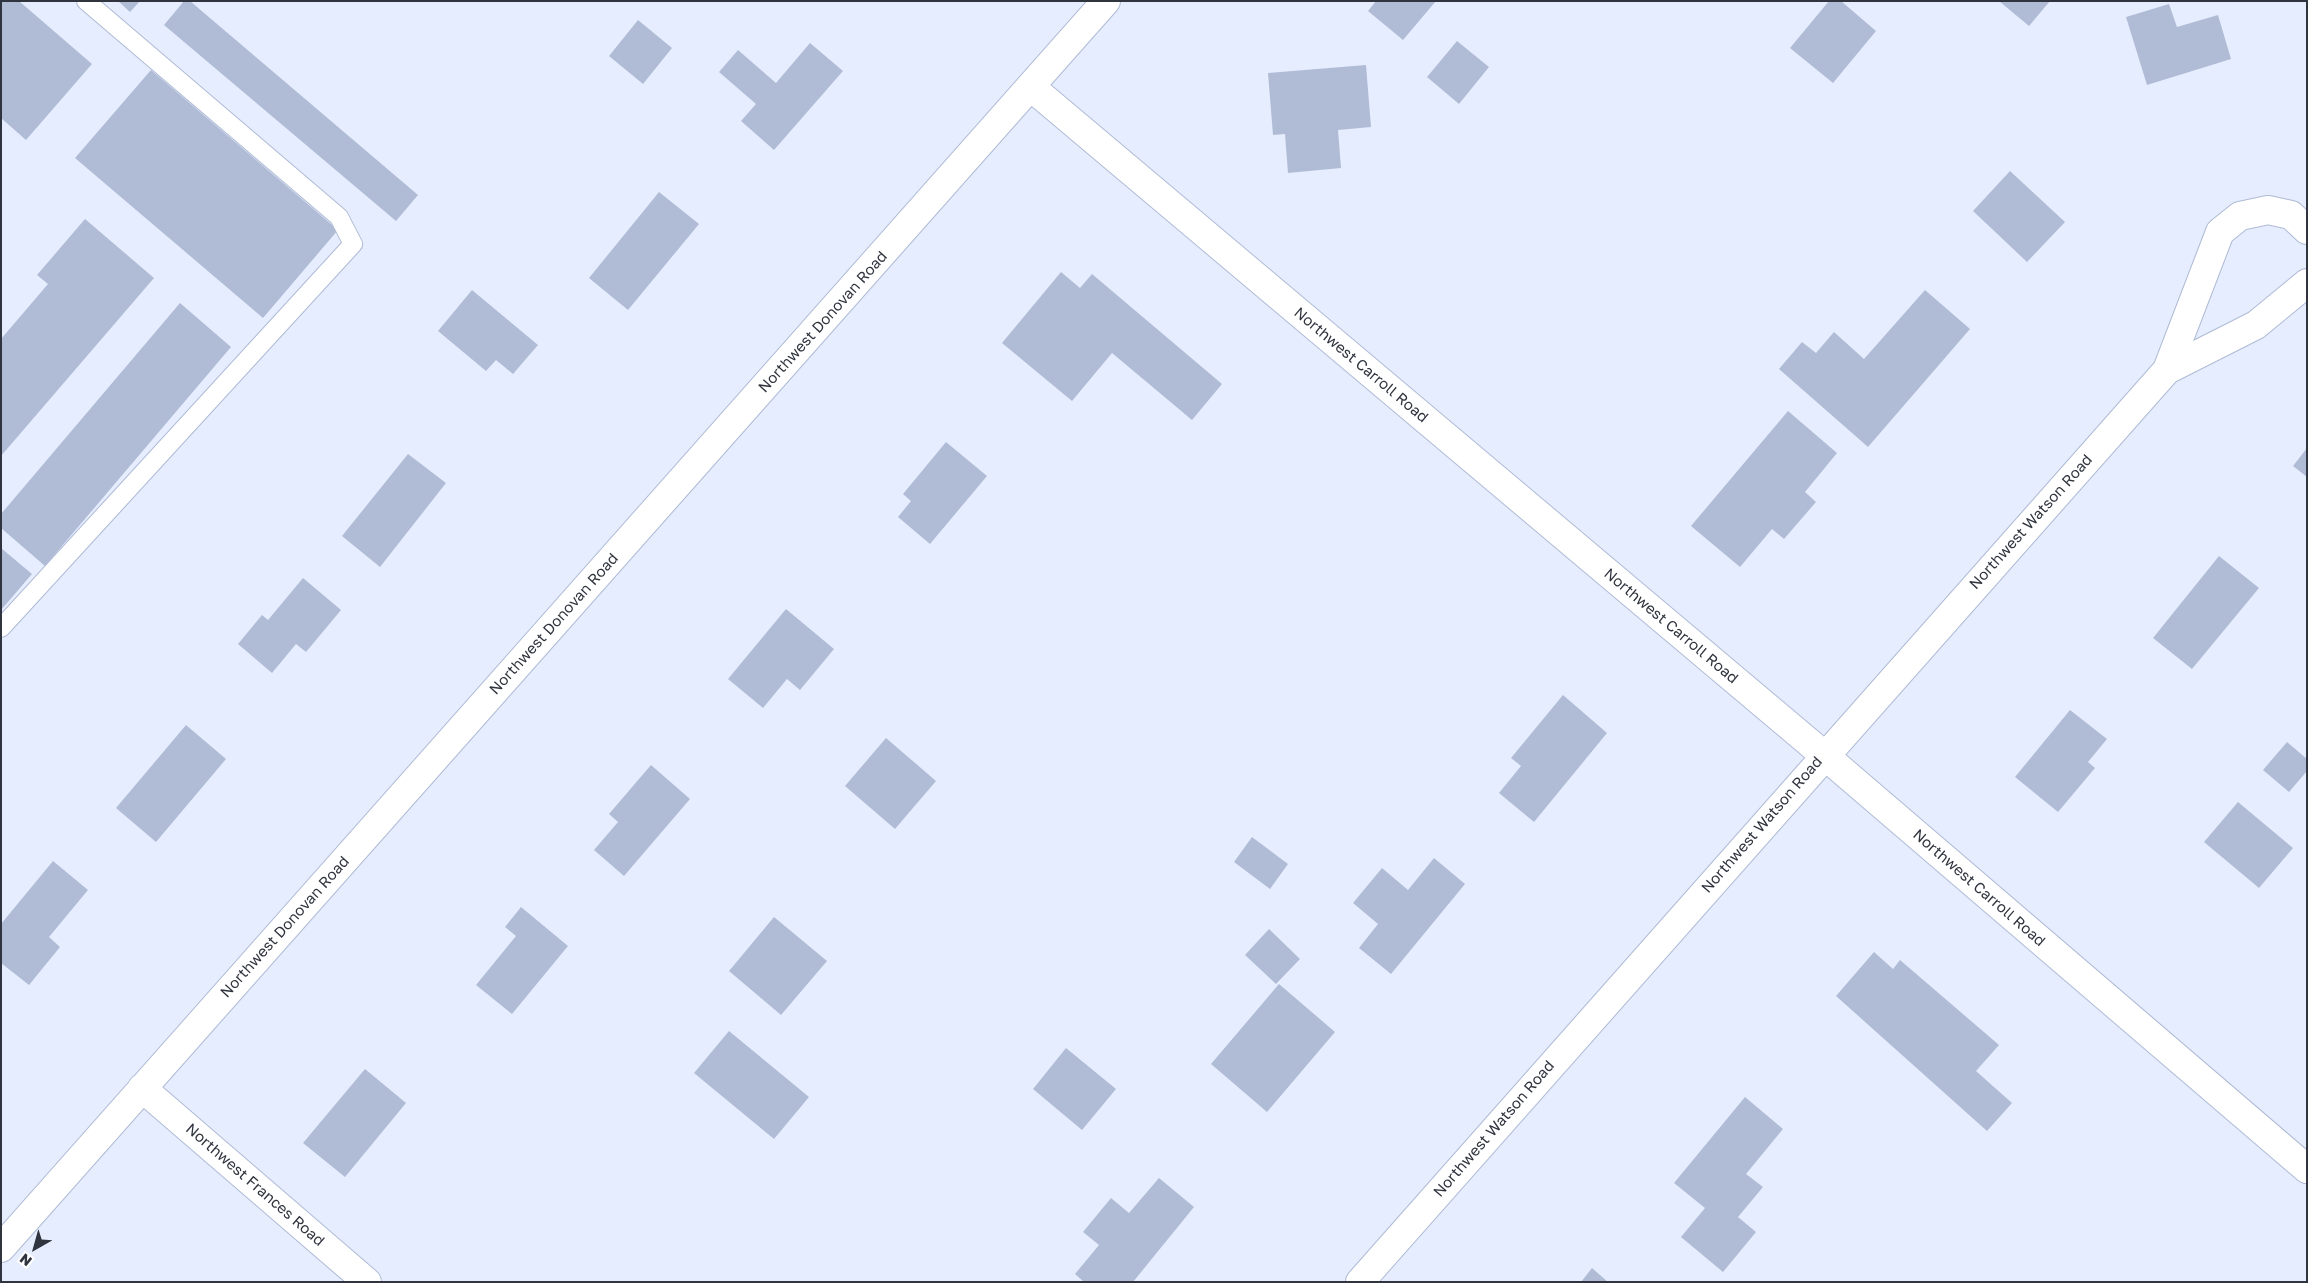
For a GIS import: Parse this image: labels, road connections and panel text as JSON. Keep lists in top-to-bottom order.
{
  "streets": {
    "street": [
      "Northwest Donovan Road",
      "Northwest Carroll Road",
      "Northwest Watson Road",
      "Northwest Frances Road"
    ]
  },
  "crossings": [
    ["Northwest Donovan Road", "Northwest Carroll Road"],
    ["Northwest Donovan Road", "Northwest Frances Road"],
    ["Northwest Carroll Road", "Northwest Watson Road"]
  ],
  "north": "bottom left"
}
